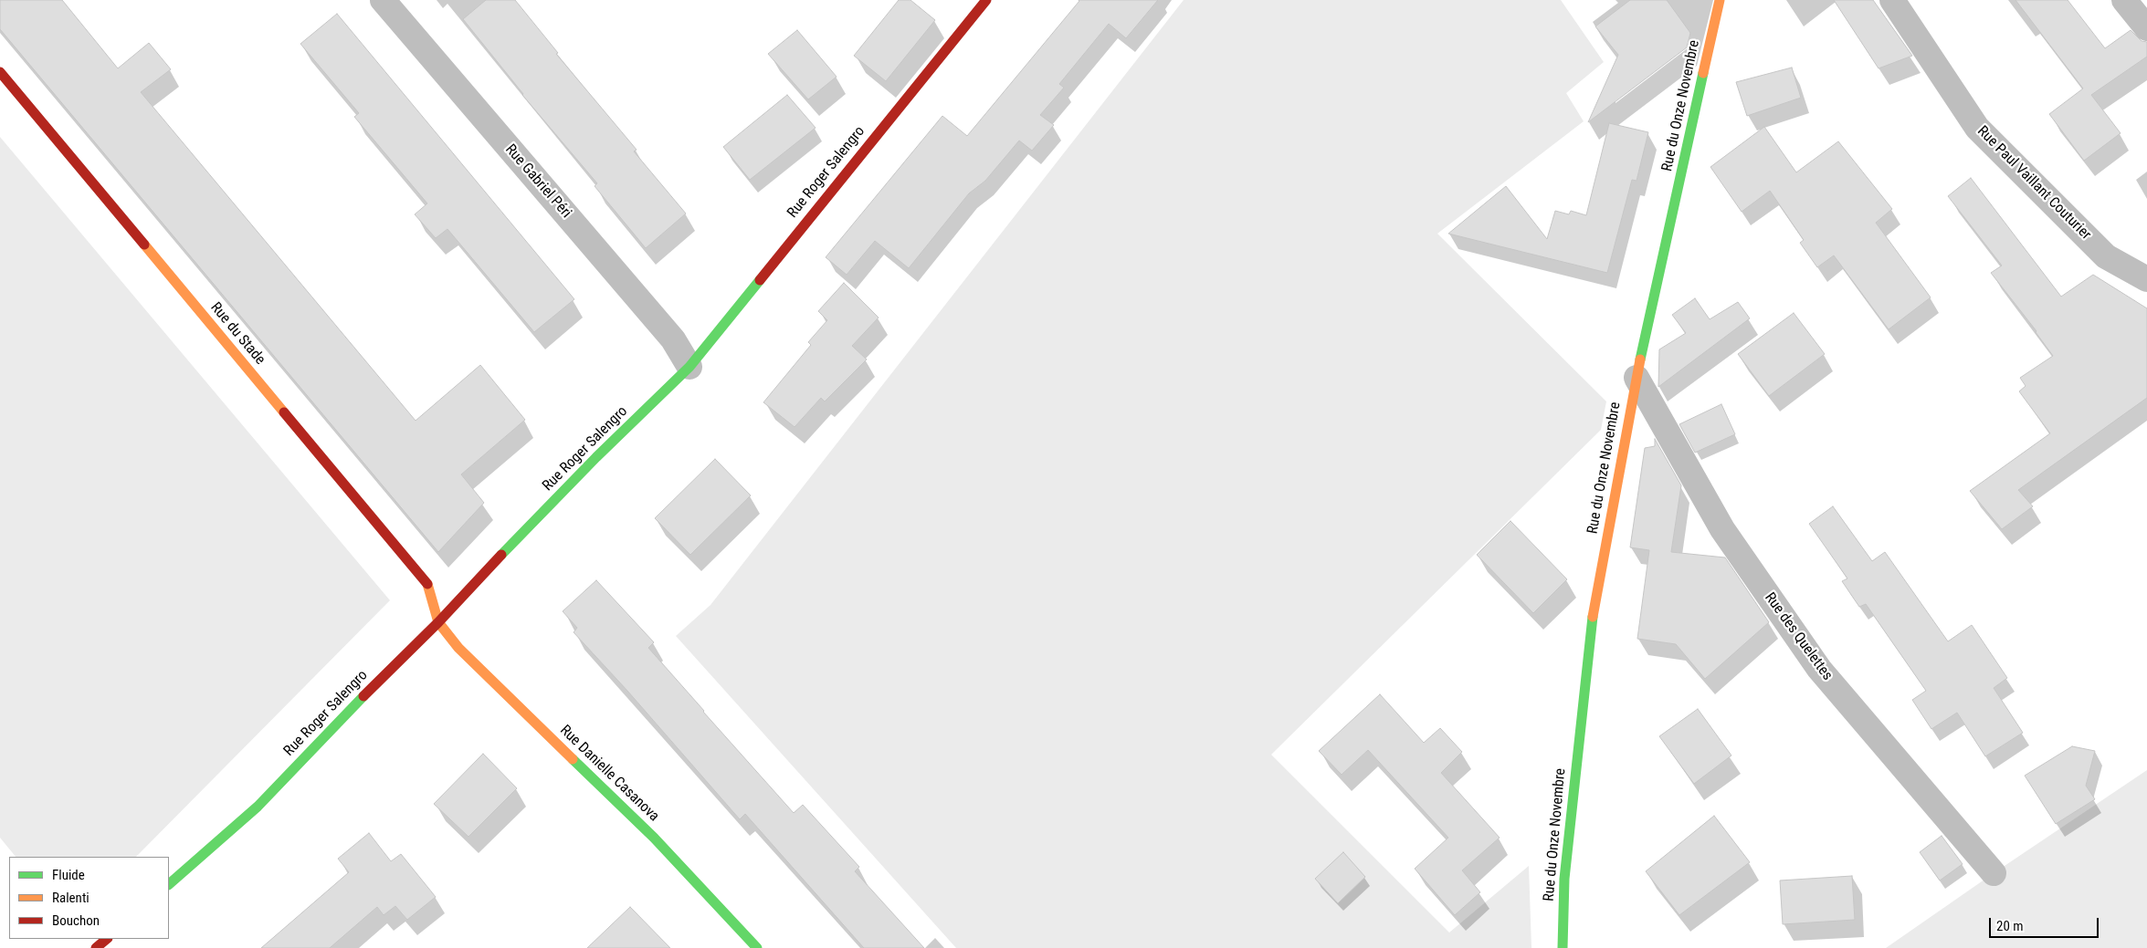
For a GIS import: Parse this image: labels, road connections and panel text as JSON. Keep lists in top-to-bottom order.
{
  "streets": {
    "street": [
      "Rue du Onze Novembre",
      "Rue Roger Salengro",
      "Rue Gabriel Péri",
      "Rue Paul Vaillant Couturier",
      "Rue du Stade",
      "Rue des Quelettes",
      "Rue Danielle Casanova"
    ]
  },
  "crossings": [
    ["Rue du Onze Novembre", "Rue des Quelettes"],
    ["Rue Roger Salengro", "Rue Gabriel Péri"],
    ["Rue Roger Salengro", "Rue du Stade"],
    ["Rue Roger Salengro", "Rue Danielle Casanova"],
    ["Rue du Stade", "Rue Danielle Casanova"]
  ],
  "legend": ["Fluide", "Ralenti", "Bouchon"],
  "scale_bar": "20 m"
}
